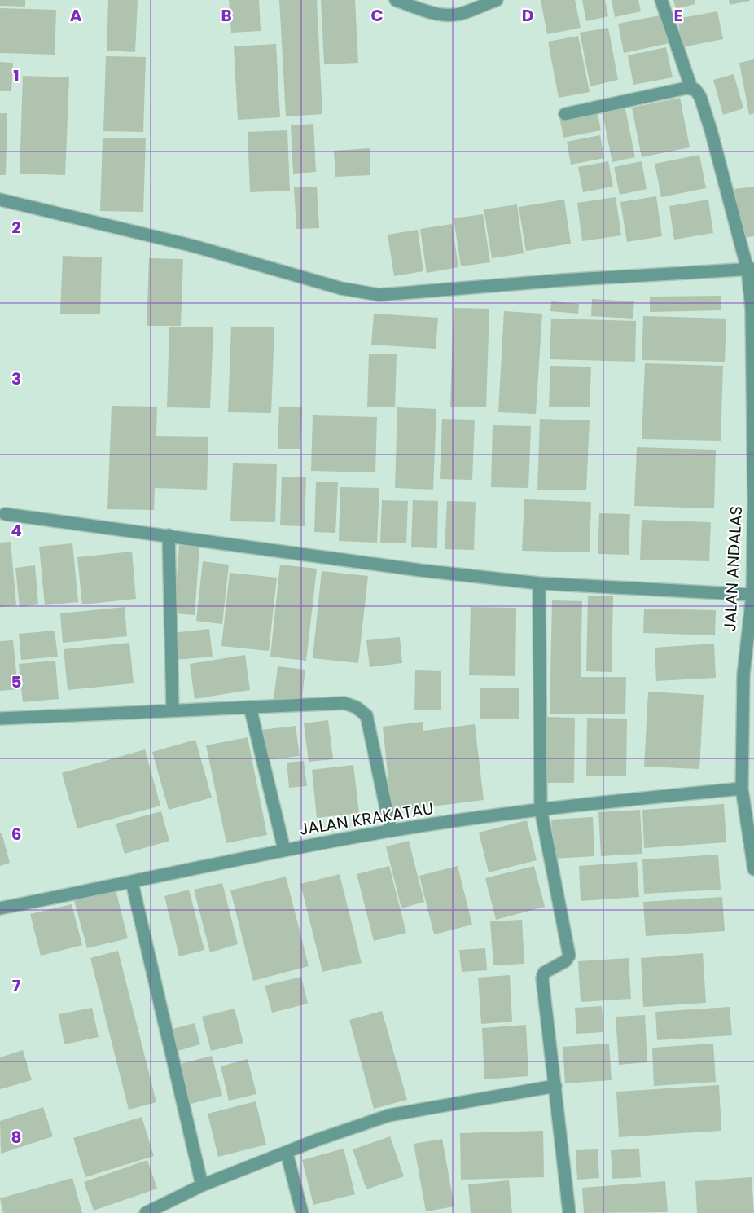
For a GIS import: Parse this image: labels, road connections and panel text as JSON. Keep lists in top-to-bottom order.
{
  "streets": {
    "street": ["JALAN ANDALAS", "JALAN KRAKATAU"]
  },
  "crossings": [
    ["JALAN ANDALAS", "JALAN KRAKATAU"]
  ],
  "grid": {
    "columns": [
      "A",
      "B",
      "C",
      "D",
      "E"
    ],
    "rows": [
      "1",
      "2",
      "3",
      "4",
      "5",
      "6",
      "7",
      "8"
    ]
  }
}
